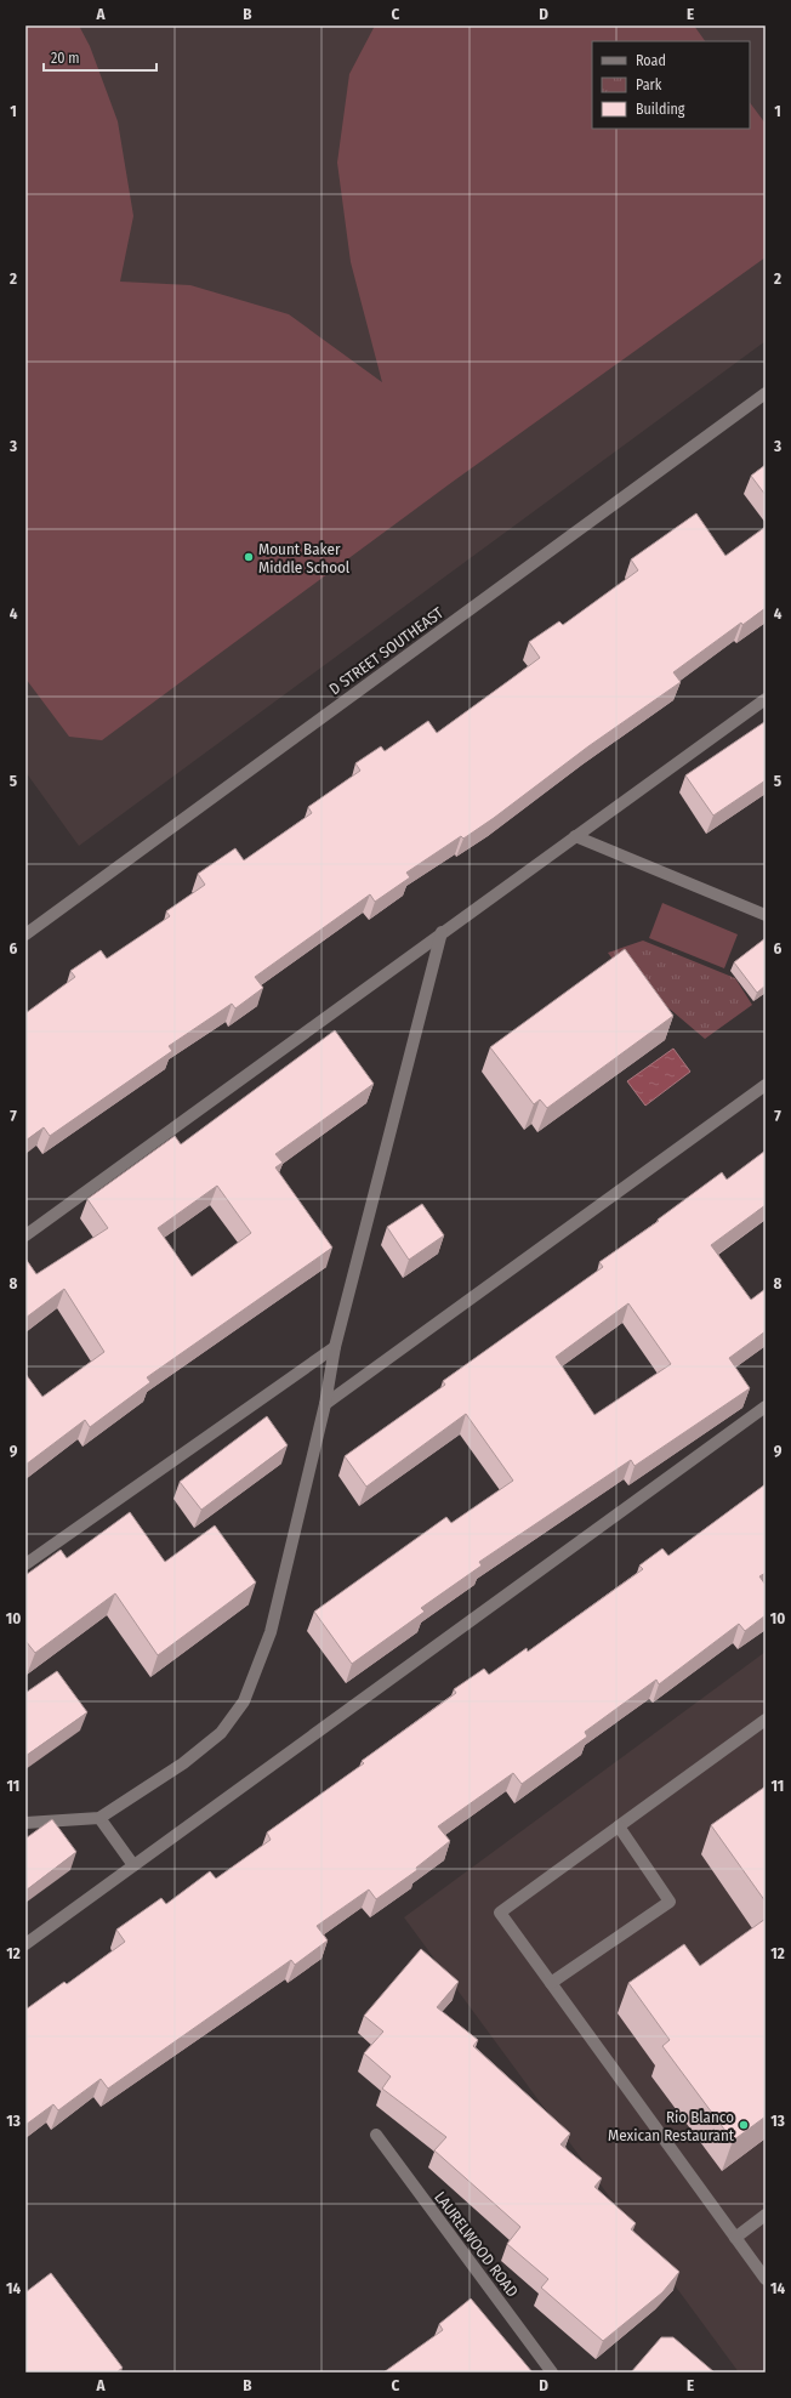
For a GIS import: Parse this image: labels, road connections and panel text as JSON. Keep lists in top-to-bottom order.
{
  "streets": {
    "street": ["D STREET SOUTHEAST", "LAURELWOOD ROAD"]
  },
  "places": ["Mount Baker Middle School", "Rio Blanco Mexican Restaurant"],
  "legend": ["Road", "Park", "Building"],
  "scale_bar": "20 m",
  "grid": {
    "columns": [
      "A",
      "B",
      "C",
      "D",
      "E"
    ],
    "rows": [
      "1",
      "2",
      "3",
      "4",
      "5",
      "6",
      "7",
      "8",
      "9",
      "10",
      "11",
      "12",
      "13",
      "14"
    ]
  }
}
